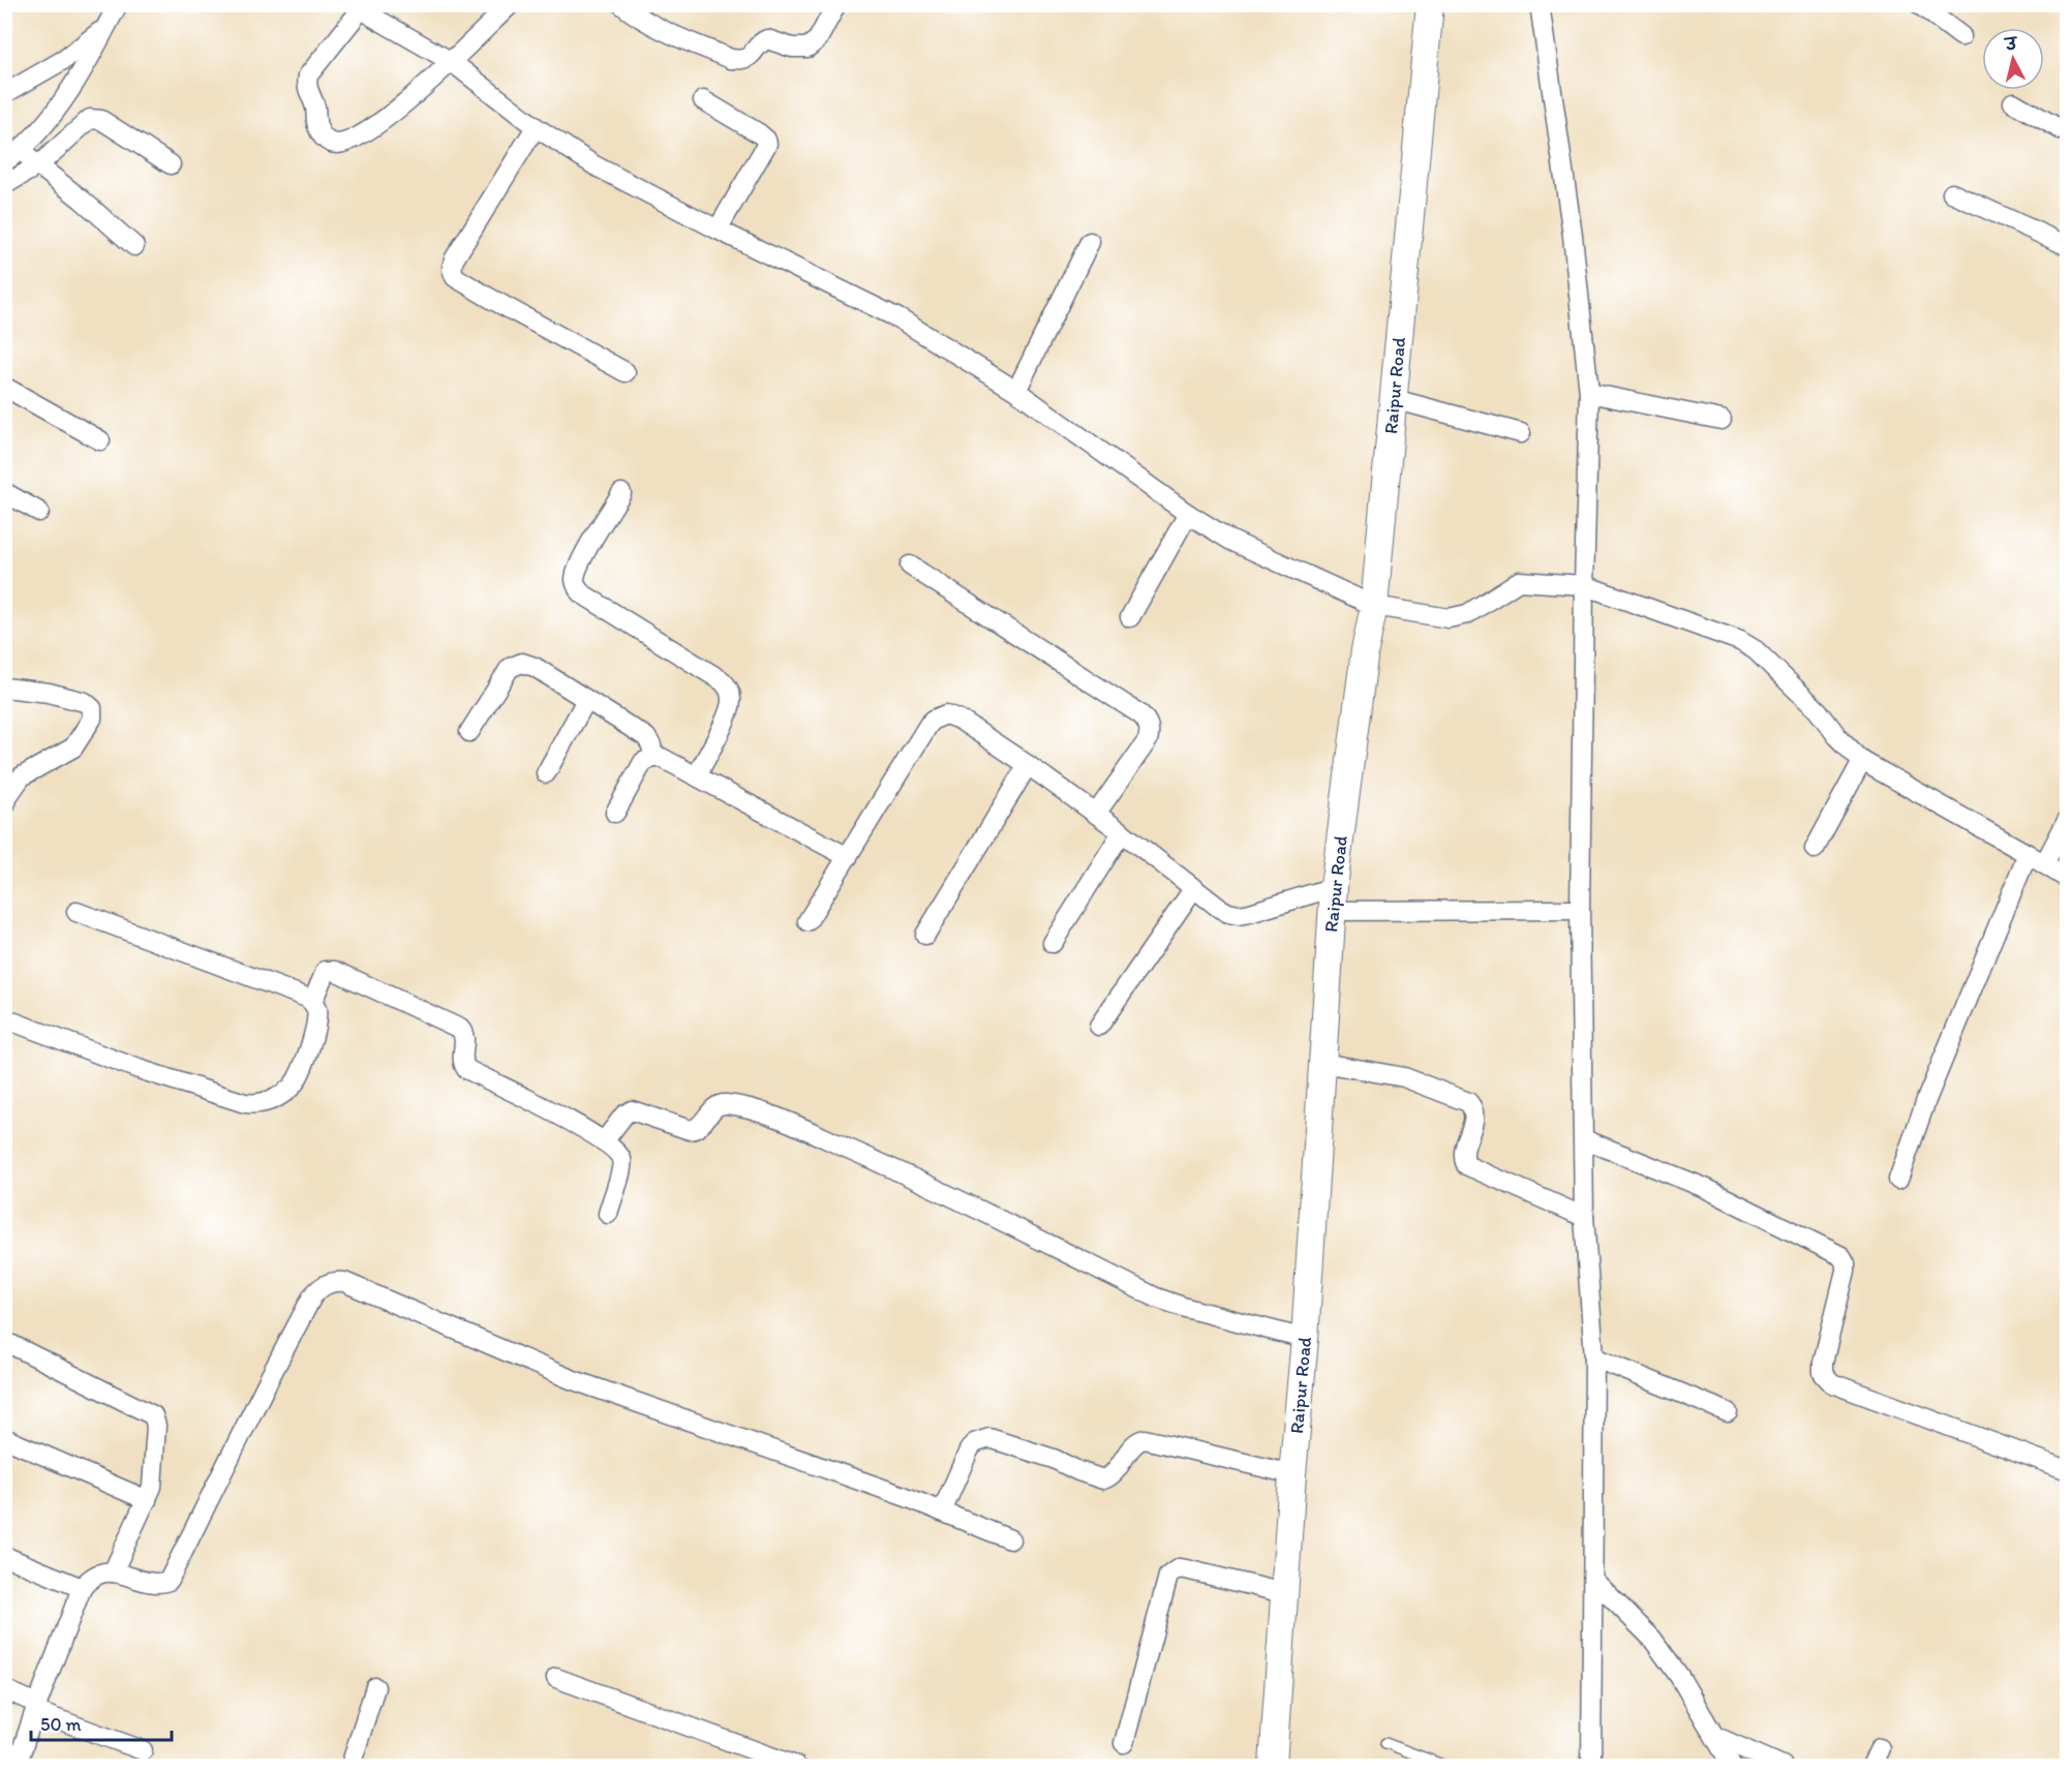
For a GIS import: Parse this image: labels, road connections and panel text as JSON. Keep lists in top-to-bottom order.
{
  "streets": {
    "main road": ["Raipur Road"]
  },
  "scale_bar": "50 m",
  "north": "top"
}
